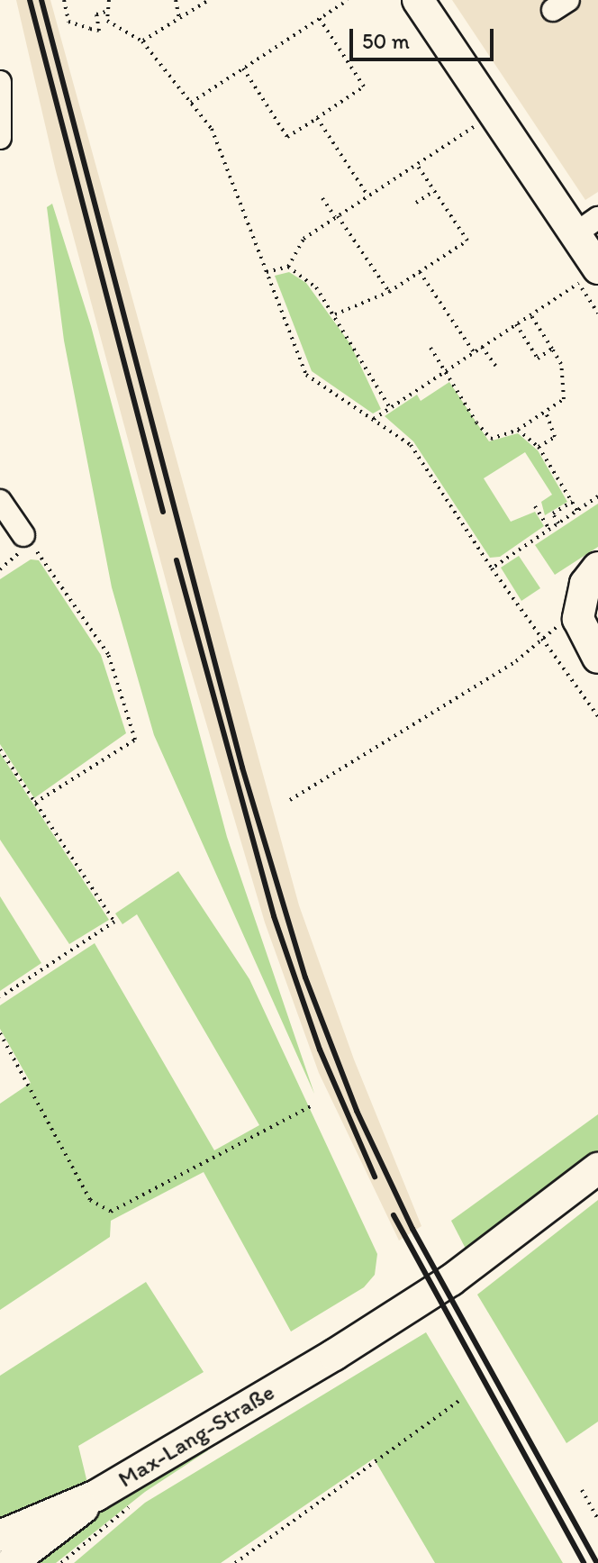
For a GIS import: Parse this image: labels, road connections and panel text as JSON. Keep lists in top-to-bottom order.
{
  "streets": {
    "main road": ["Max-Lang-Straße"]
  },
  "scale_bar": "50 m"
}
